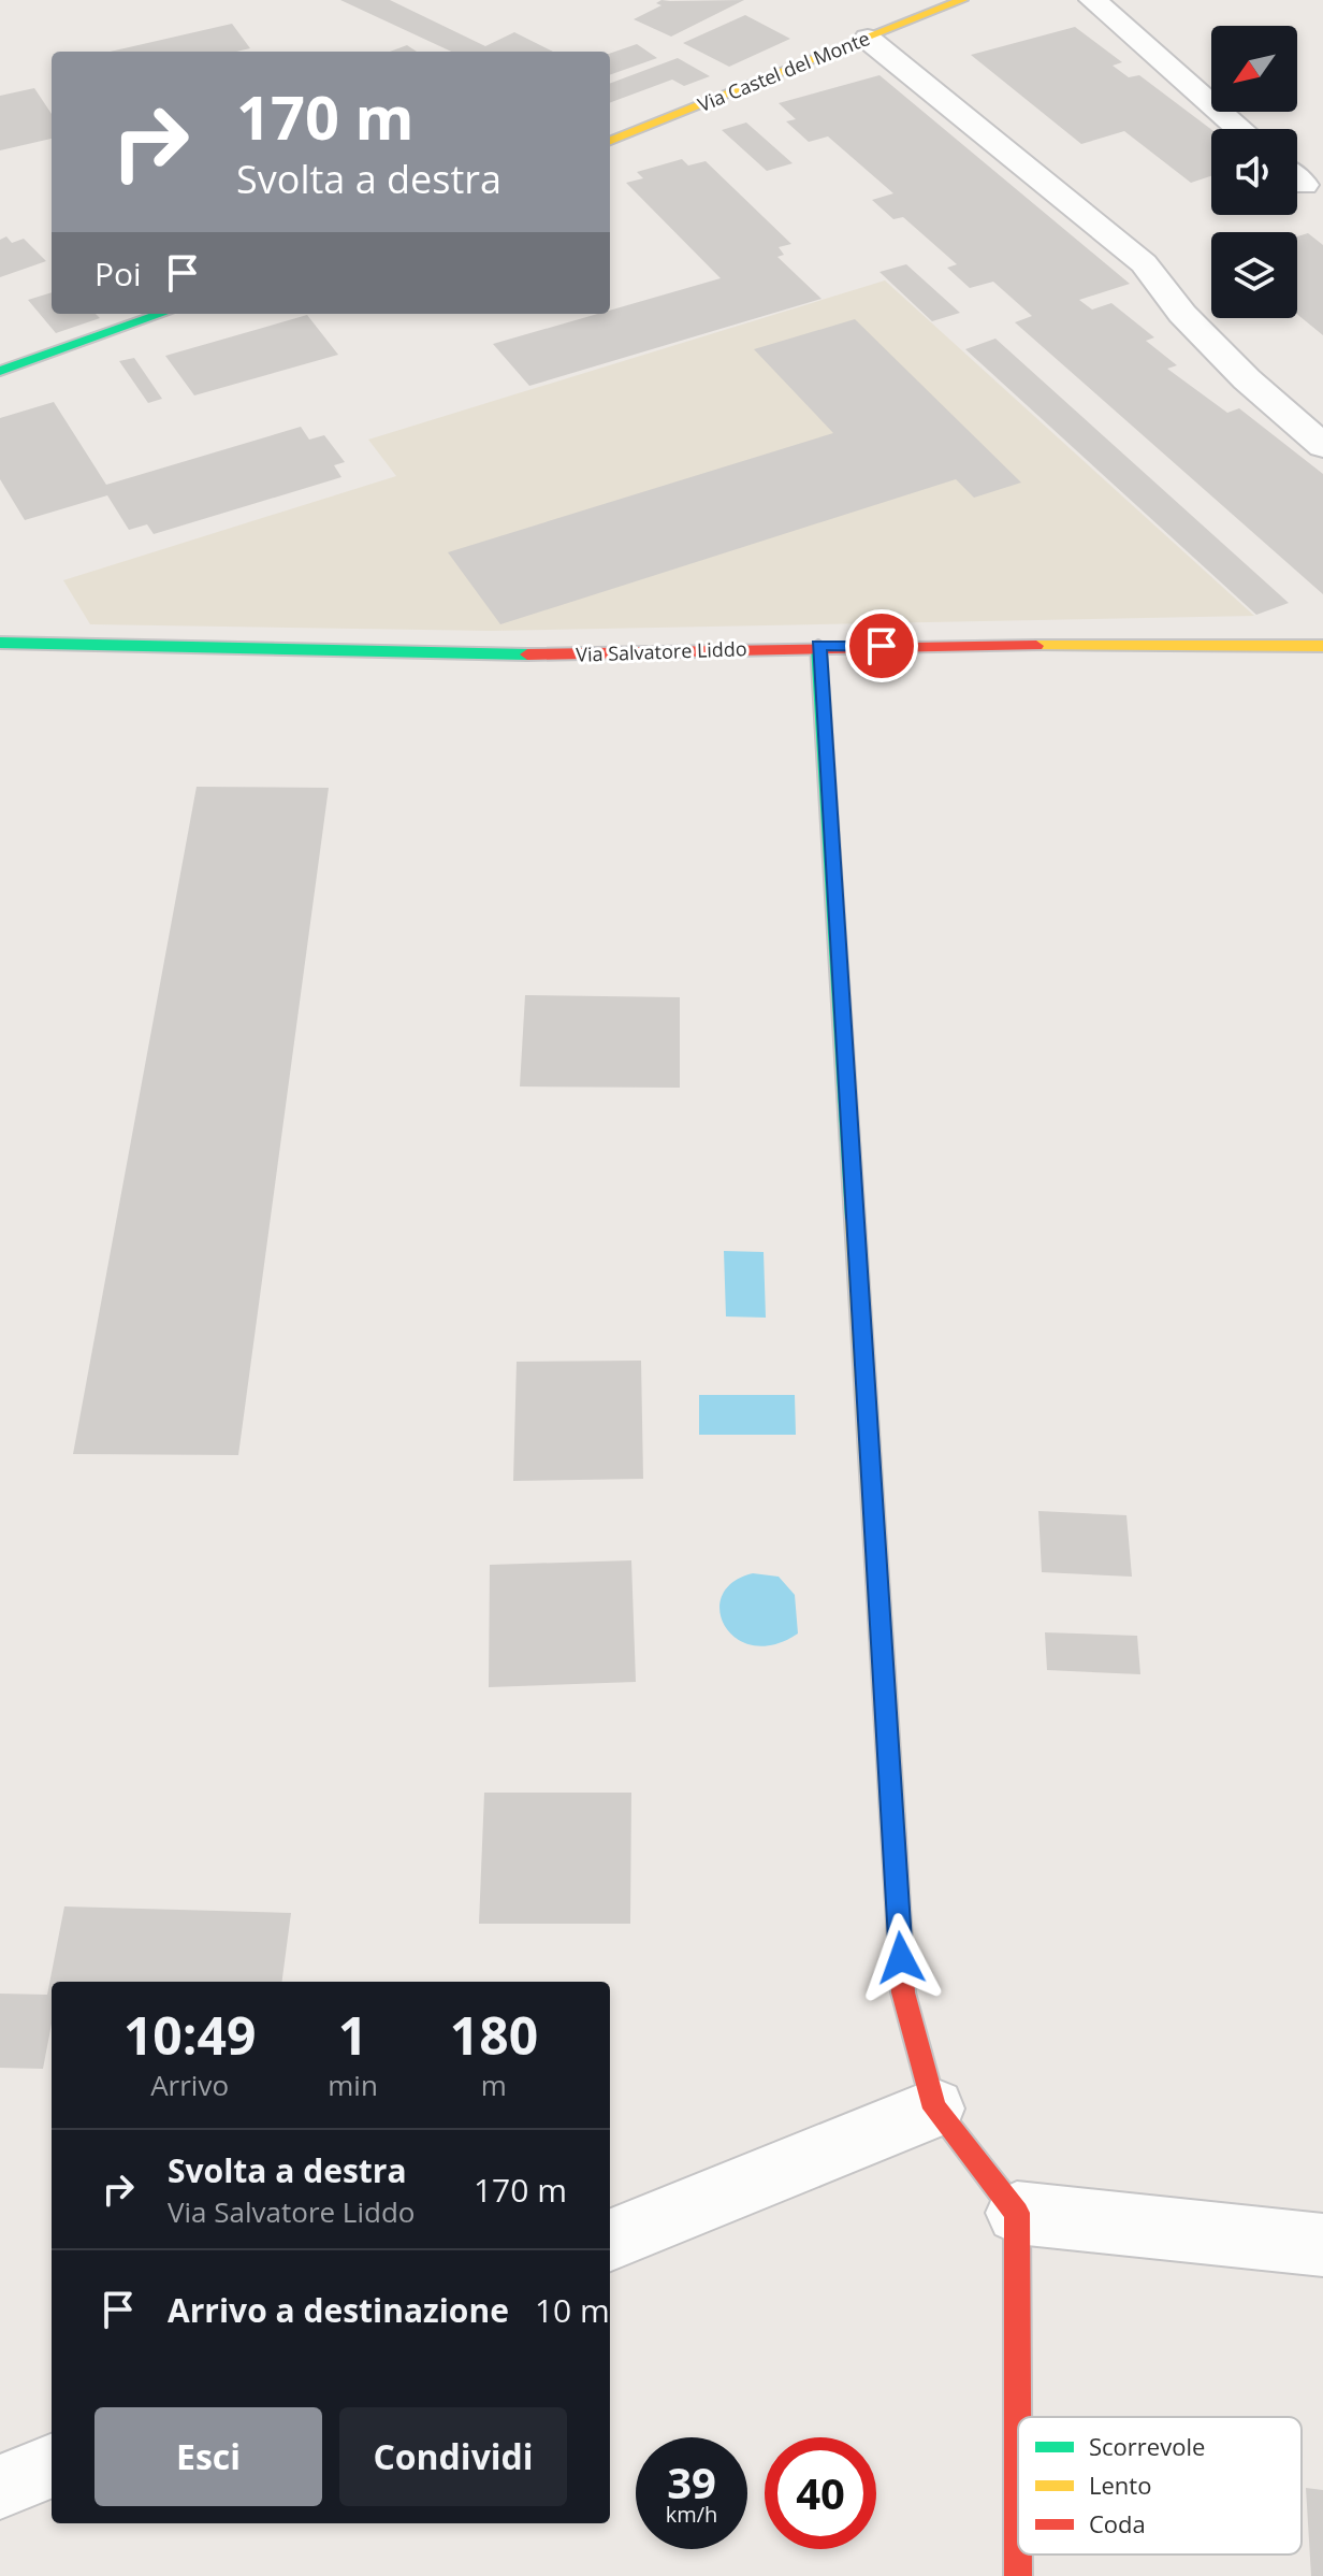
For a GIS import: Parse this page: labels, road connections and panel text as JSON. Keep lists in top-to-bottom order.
{
  "streets": {
    "street": ["Via Castel del Monte", "Via Salvatore Liddo"]
  },
  "legend": ["Scorrevole", "Lento", "Coda"],
  "north": "bottom left",
  "page": {
    "turn": ["170 m", "Svolta a destra"],
    "then": "Poi",
    "eta": [
      "10:49",
      "Arrivo",
      "1",
      "min",
      "180",
      "m"
    ],
    "list": [
      {
        "name": "Svolta a destra",
        "note": "Via Salvatore Liddo",
        "value": "170 m"
      },
      {
        "name": "Arrivo a destinazione",
        "value": "10 m"
      }
    ],
    "buttons": ["Esci", "Condividi"],
    "speed": "39 km/h",
    "limit": "40"
  }
}
